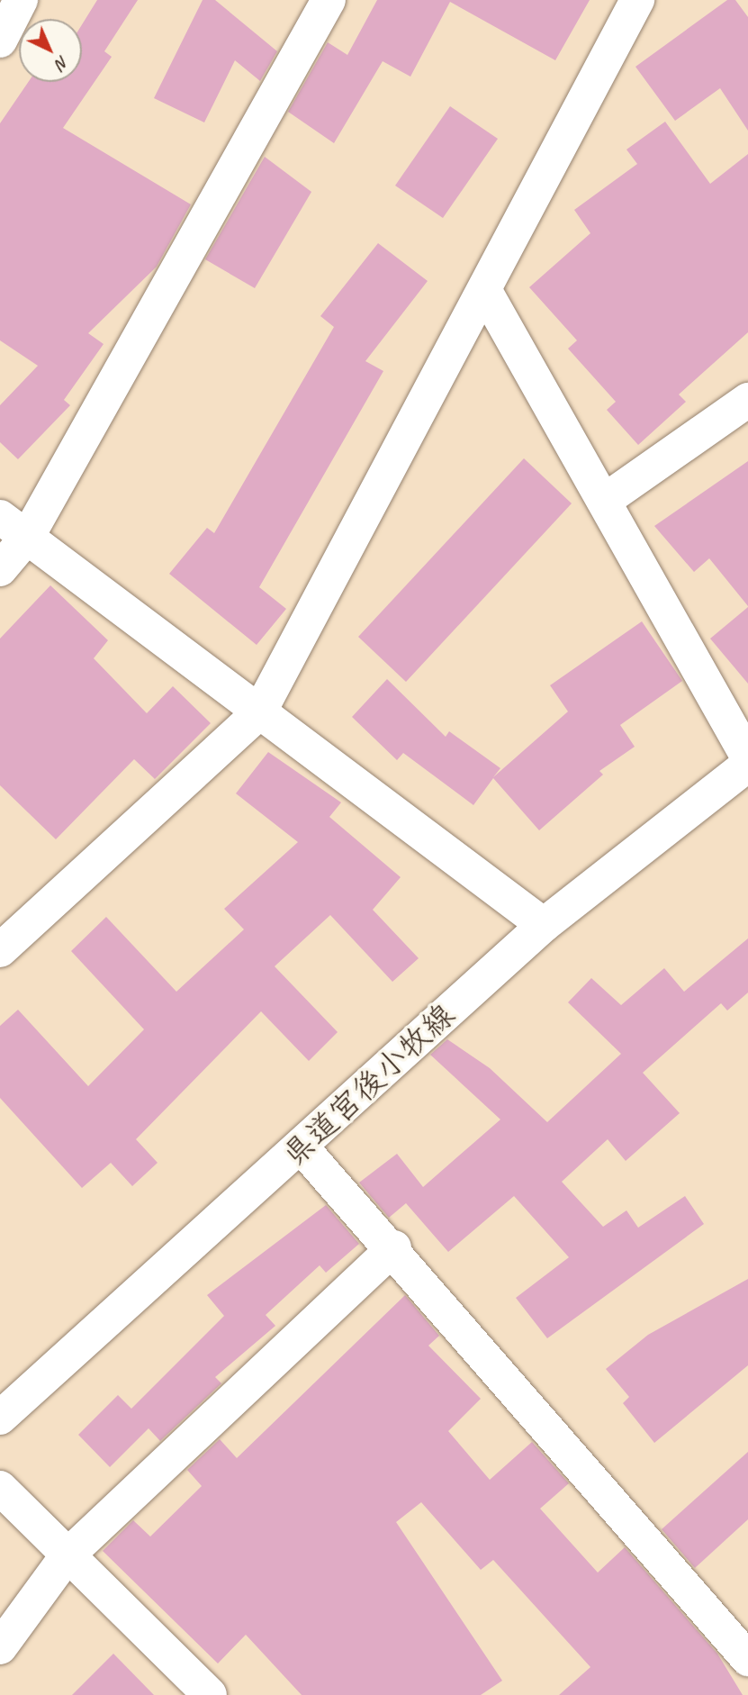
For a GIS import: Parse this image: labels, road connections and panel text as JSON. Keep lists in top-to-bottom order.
{
  "streets": {
    "street": ["県道宮後小牧線"]
  },
  "north": "bottom right"
}
